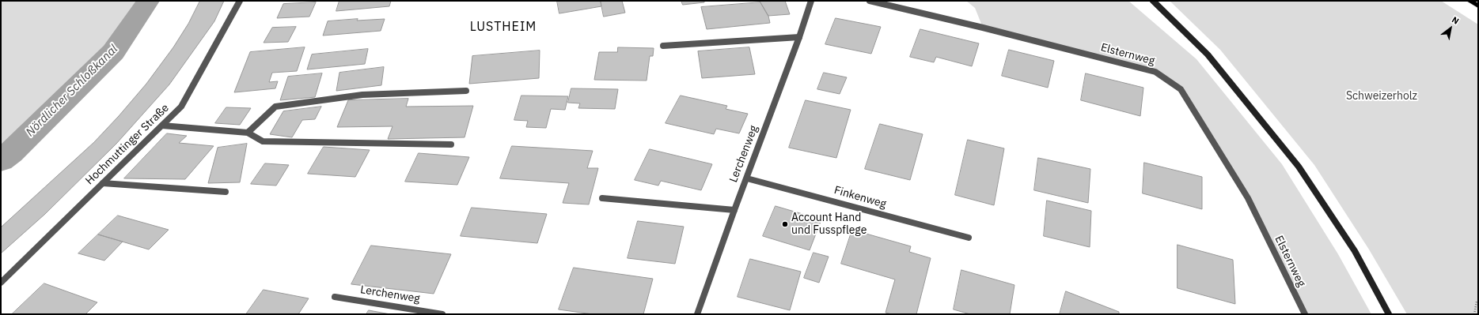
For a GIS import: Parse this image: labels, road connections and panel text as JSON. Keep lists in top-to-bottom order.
{
  "streets": {
    "street": [
      "Elsternweg",
      "Hochmuttinger Straße",
      "Lerchenweg",
      "Finkenweg"
    ]
  },
  "crossings": [
    ["Lerchenweg", "Finkenweg"]
  ],
  "districts": ["LUSTHEIM"],
  "water": ["Nördlicher Schloßkanal"],
  "parks": ["Schweizerholz"],
  "places": ["Account Hand und Fusspflege"],
  "north": "top right"
}
